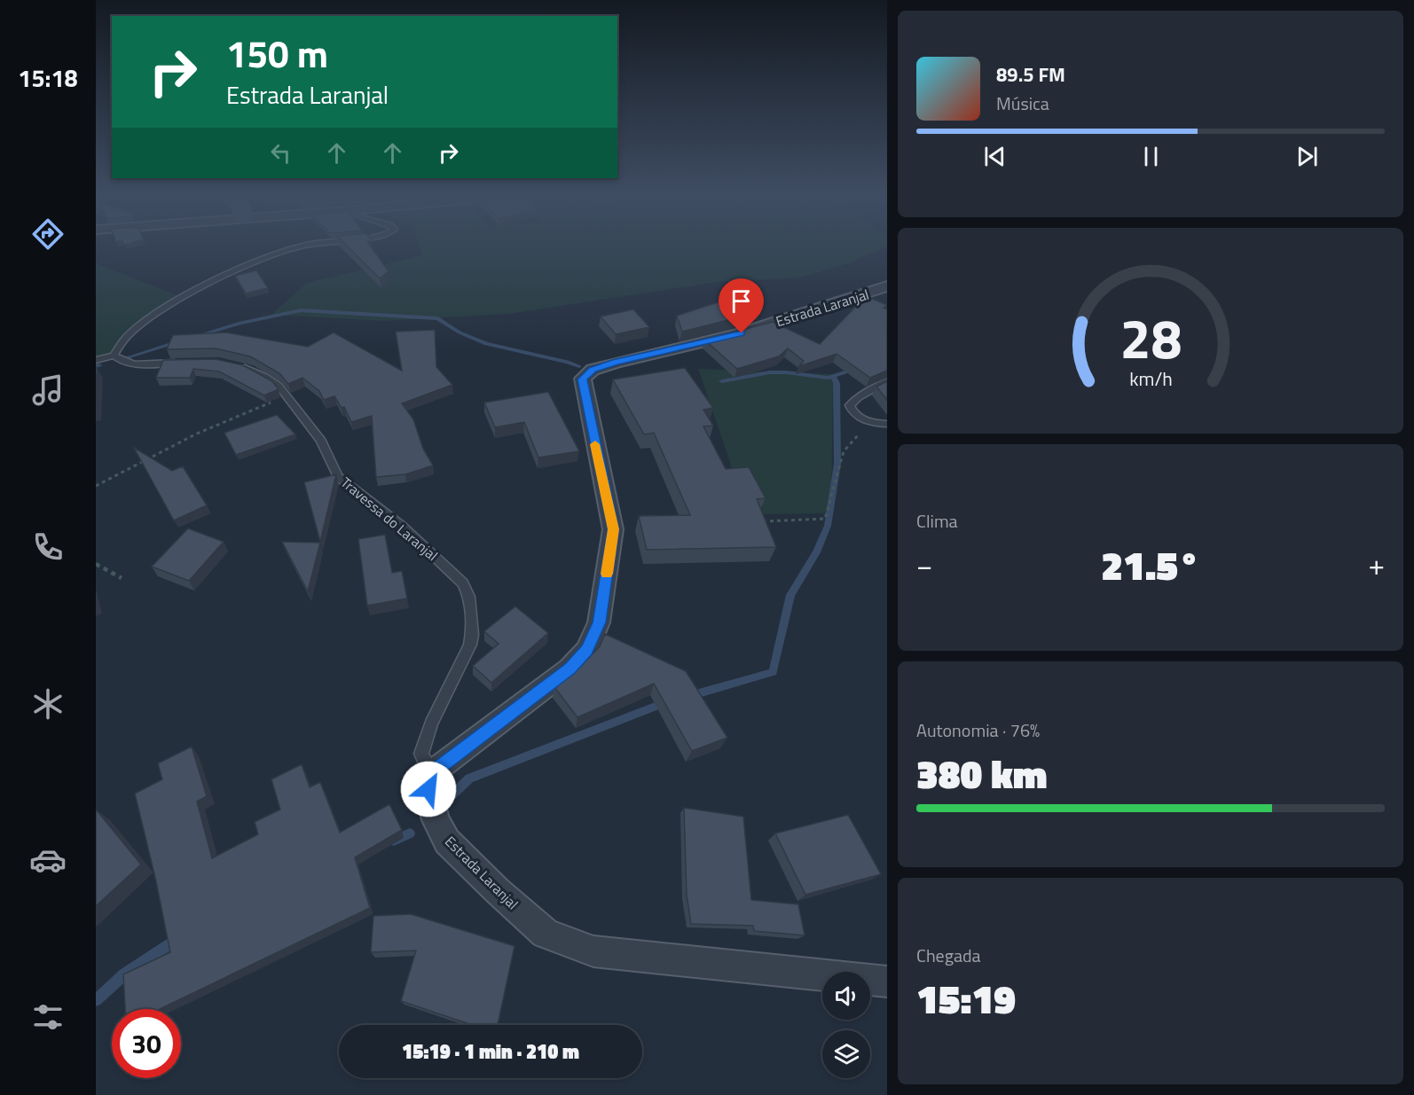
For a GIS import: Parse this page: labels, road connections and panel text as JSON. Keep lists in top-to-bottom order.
{
  "streets": {
    "street": ["Estrada Laranjal"],
    "lane": ["Travessa do Laranjal"]
  },
  "crossings": [
    ["Estrada Laranjal", "Travessa do Laranjal"]
  ],
  "page": {
    "tabs": "15:18",
    "turn": ["150 m", "Estrada Laranjal"],
    "song": ["89.5 FM", "Música"],
    "tile": [
      "Clima",
      ["Autonomia · 76%", "380 km"],
      ["Chegada", "15:19"]
    ],
    "heat": ["−", "21.5°", "+"],
    "limit": "30",
    "trip": "15:19 · 1 min · 210 m",
    "gauge": ["28", "km/h"]
  }
}
